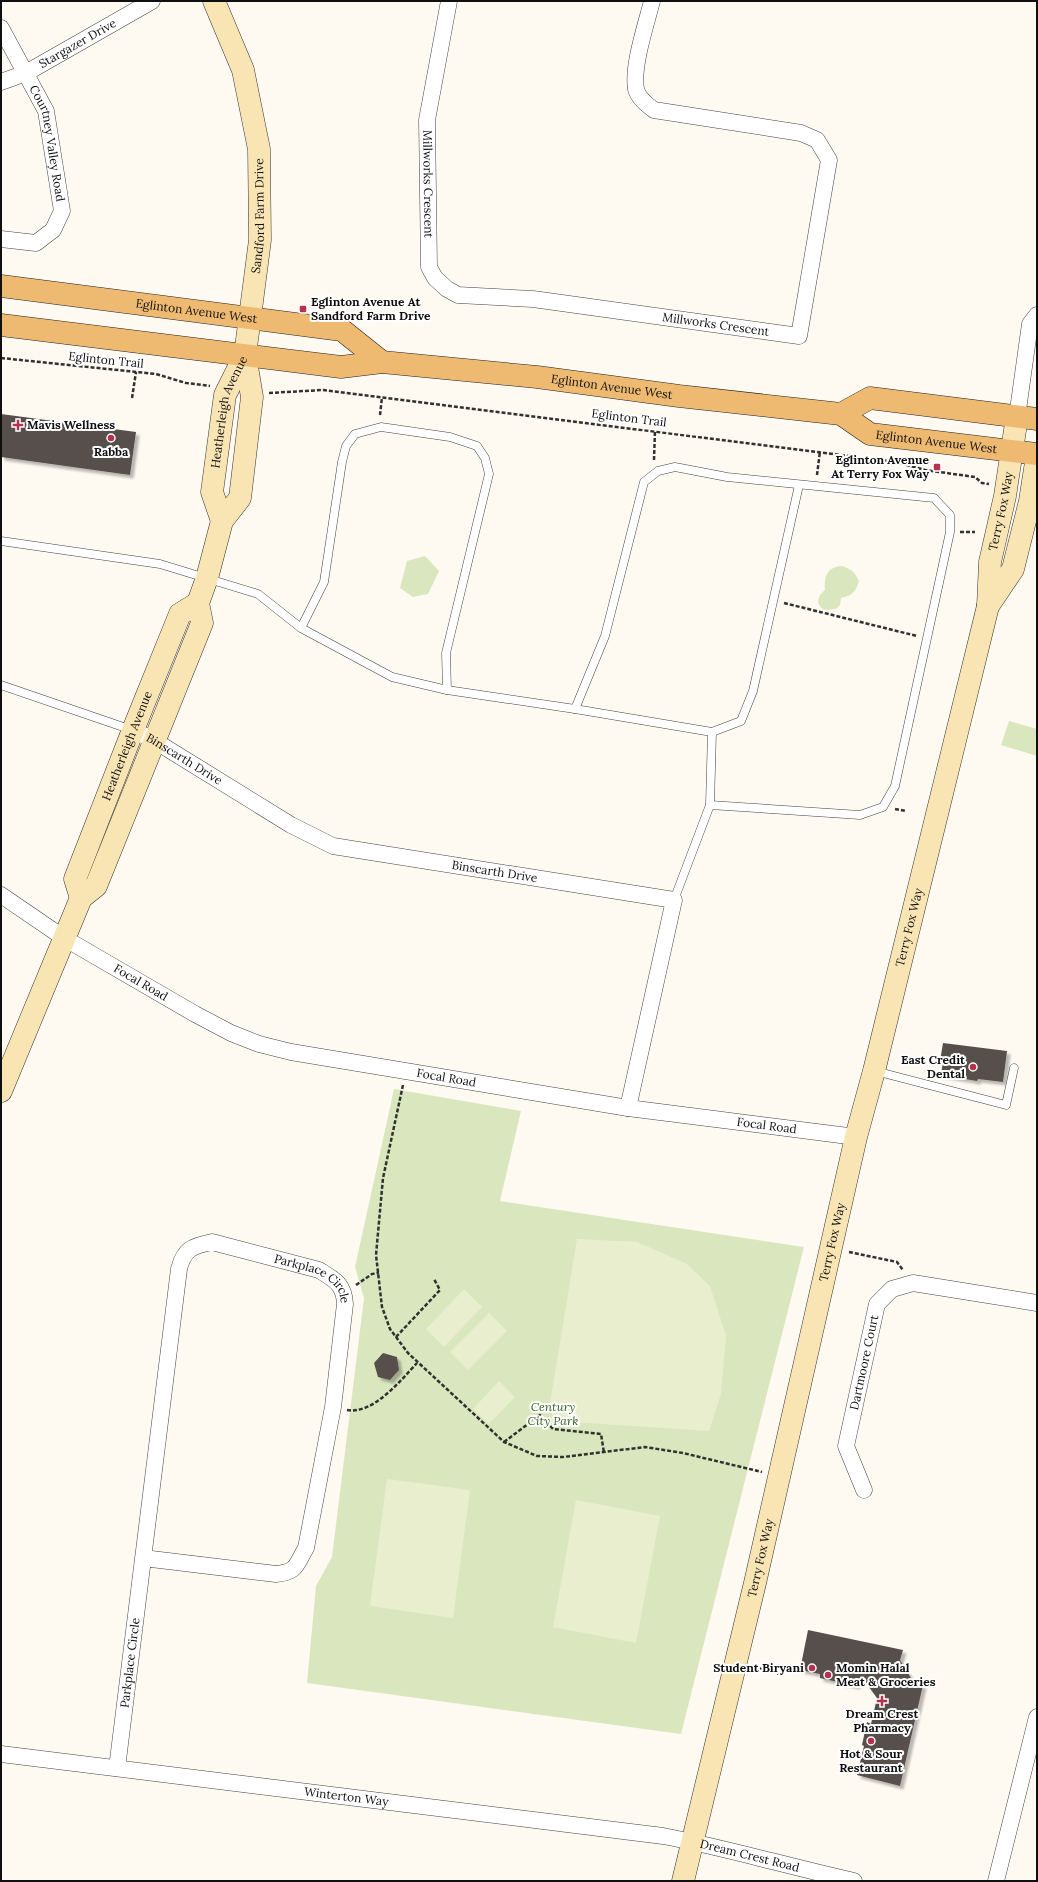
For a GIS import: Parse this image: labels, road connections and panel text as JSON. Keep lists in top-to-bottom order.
{
  "streets": {
    "main road": ["Eglinton Avenue West"],
    "street": [
      "Stargazer Drive",
      "Courtney Valley Road",
      "Millworks Crescent",
      "Sandford Farm Drive",
      "Heatherleigh Avenue",
      "Terry Fox Way",
      "Binscarth Drive",
      "Focal Road",
      "Parkplace Circle",
      "Dartmoore Court",
      "Winterton Way",
      "Dream Crest Road"
    ],
    "path": ["Eglinton Trail"]
  },
  "crossings": [
    ["Stargazer Drive", "Courtney Valley Road"],
    ["Sandford Farm Drive", "Eglinton Avenue West"],
    ["Sandford Farm Drive", "Heatherleigh Avenue"],
    ["Eglinton Avenue West", "Heatherleigh Avenue"],
    ["Eglinton Avenue West", "Terry Fox Way"],
    ["Heatherleigh Avenue", "Binscarth Drive"],
    ["Heatherleigh Avenue", "Focal Road"],
    ["Terry Fox Way", "Focal Road"],
    ["Terry Fox Way", "Winterton Way"],
    ["Terry Fox Way", "Dream Crest Road"],
    ["Parkplace Circle", "Winterton Way"],
    ["Winterton Way", "Dream Crest Road"]
  ],
  "parks": ["Century City Park"],
  "places": {
    "transit": ["Eglinton Avenue At Sandford Farm Drive", "Eglinton Avenue At Terry Fox Way"],
    "health": ["Mavis Wellness", "Dream Crest Pharmacy"],
    "other": [
      "Rabba",
      "East Credit Dental",
      "Student Biryani",
      "Momin Halal Meat & Groceries",
      "Hot & Sour Restaurant"
    ]
  }
}
